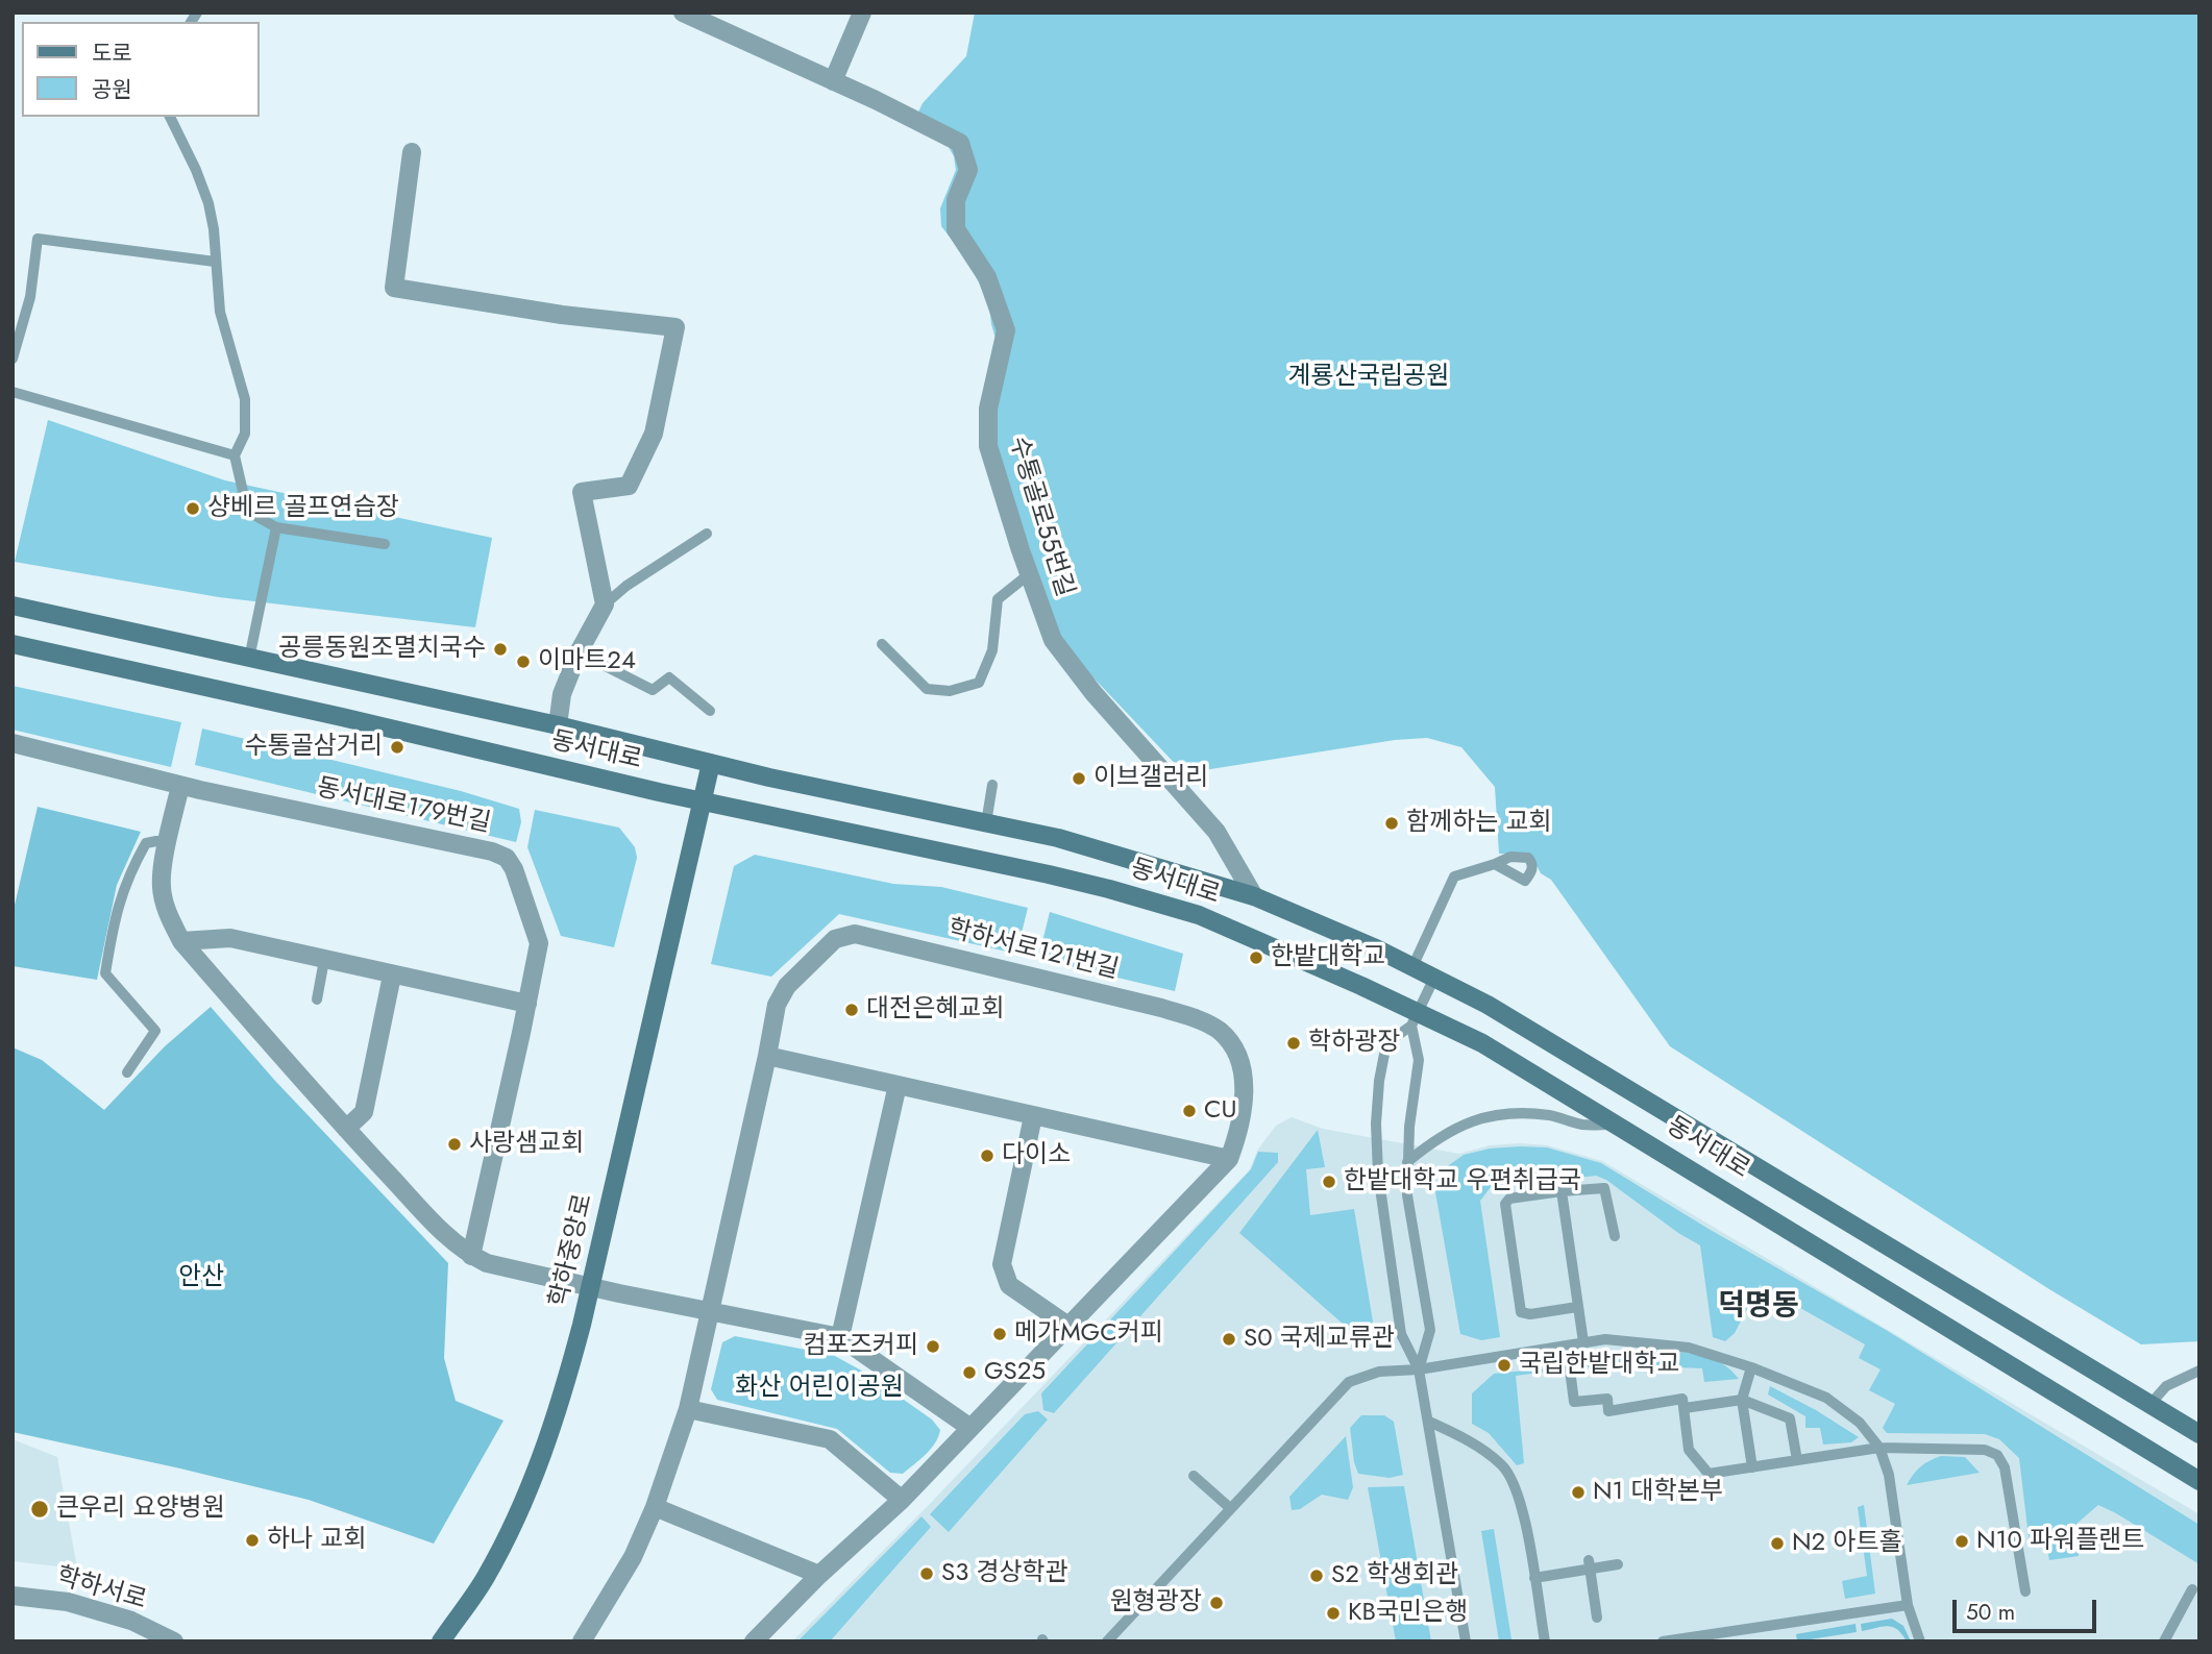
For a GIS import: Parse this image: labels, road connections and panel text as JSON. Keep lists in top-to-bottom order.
{
  "streets": {
    "street": [
      "수통골로55번길",
      "동서대로",
      "동서대로179번길",
      "학하서로121번길",
      "학하중앙로",
      "학하서로"
    ]
  },
  "crossings": [
    ["수통골로55번길", "동서대로"],
    ["동서대로", "학하중앙로"]
  ],
  "districts": ["덕명동"],
  "parks": ["계룡산국립공원", "안산", "화산 어린이공원"],
  "places": [
    "샹베르 골프연습장",
    "공릉동원조멸치국수",
    "이마트24",
    "수통골삼거리",
    "이브갤러리",
    "함께하는 교회",
    "한밭대학교",
    "대전은혜교회",
    "학하광장",
    "CU",
    "사랑샘교회",
    "다이소",
    "한밭대학교 우편취급국",
    "메가MGC커피",
    "S0 국제교류관",
    "컴포즈커피",
    "국립한밭대학교",
    "GS25",
    "N1 대학본부",
    "큰우리 요양병원",
    "하나 교회",
    "N10 파워플랜트",
    "N2 아트홀",
    "S3 경상학관",
    "S2 학생회관",
    "원형광장",
    "KB국민은행"
  ],
  "legend": ["도로", "공원"],
  "scale_bar": "50 m"
}
